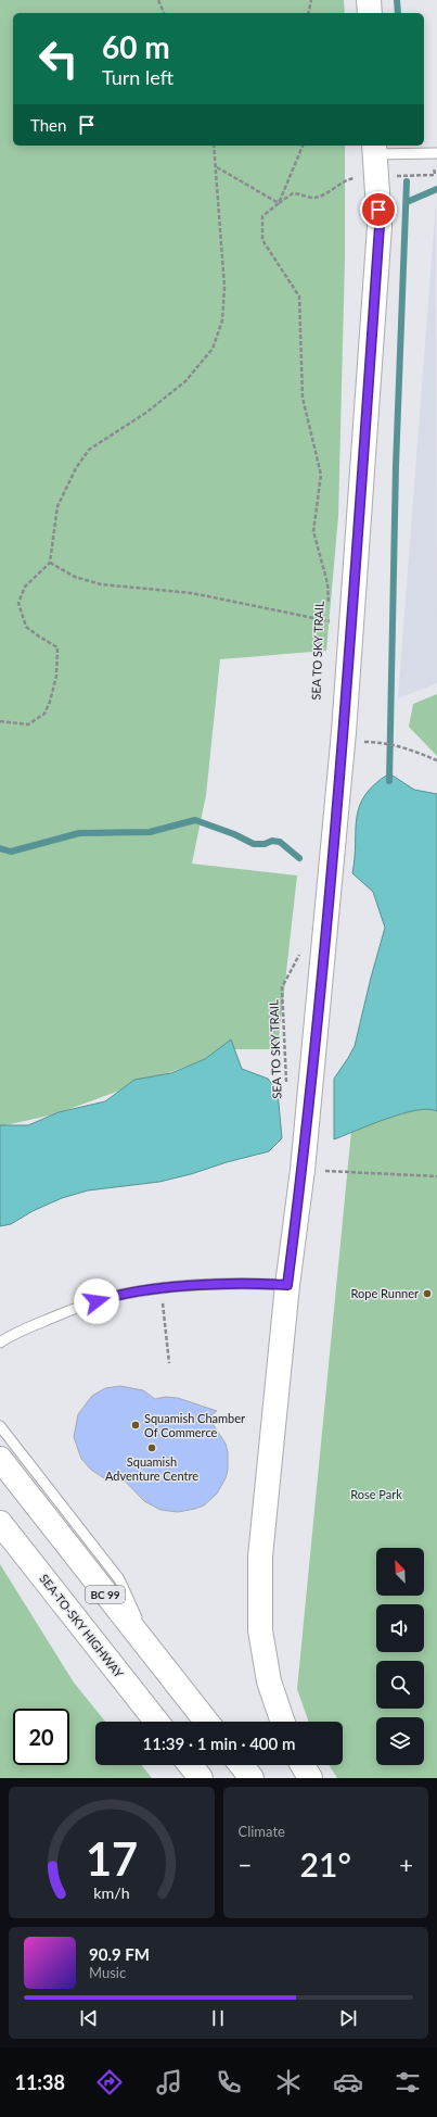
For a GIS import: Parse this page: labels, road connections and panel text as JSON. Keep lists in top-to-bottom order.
{
  "streets": {
    "main road": ["BC 99", "SEA-TO-SKY HIGHWAY"],
    "path": ["SEA TO SKY TRAIL"]
  },
  "parks": ["Rose Park"],
  "places": ["Rope Runner", "Squamish Chamber Of Commerce", "Squamish Adventure Centre"],
  "north": "top left",
  "page": {
    "turn": ["60 m", "Turn left"],
    "then": "Then",
    "limit": "20",
    "trip": "11:39 · 1 min · 400 m",
    "tile": "Climate",
    "heat": ["−", "21°", "+"],
    "song": ["90.9 FM", "Music"],
    "tabs": "11:38",
    "gauge": ["17", "km/h"]
  }
}
